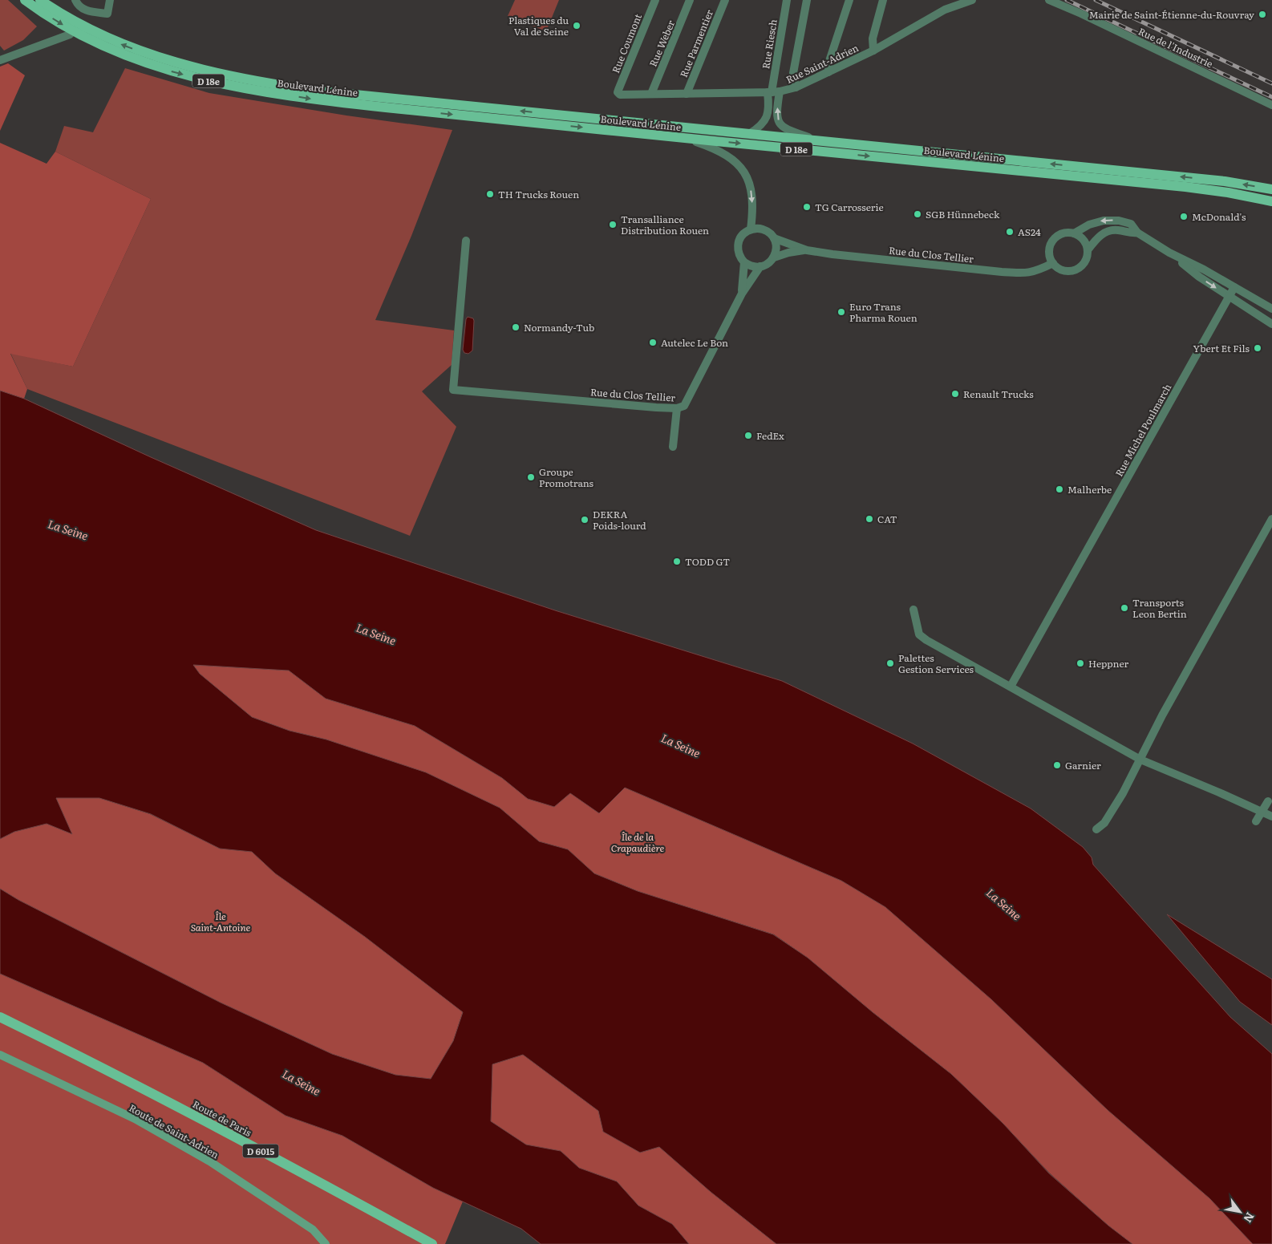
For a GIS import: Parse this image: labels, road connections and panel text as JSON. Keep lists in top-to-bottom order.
{
  "streets": {
    "main road": [
      "D 18e",
      "Boulevard Lénine",
      "Route de Paris",
      "Route de Saint-Adrien",
      "D 6015"
    ],
    "street": [
      "Rue Coumont",
      "Rue Weber",
      "Rue Parmentier",
      "Rue Riesch",
      "Rue de l'Industrie",
      "Rue Saint-Adrien",
      "Rue du Clos Tellier",
      "Rue Michel Poulmarch"
    ]
  },
  "crossings": [
    ["Rue Coumont", "Rue Saint-Adrien"],
    ["Rue Weber", "Rue Saint-Adrien"],
    ["Rue Parmentier", "Rue Saint-Adrien"],
    ["Rue Riesch", "Rue Saint-Adrien"]
  ],
  "water": ["La Seine"],
  "parks": ["Île de la Crapaudière", "Île Saint-Antoine"],
  "places": [
    "Mairie de Saint-Étienne-du-Rouvray",
    "Plastiques du Val de Seine",
    "TH Trucks Rouen",
    "TG Carrosserie",
    "SGB Hünnebeck",
    "McDonald's",
    "Transalliance Distribution Rouen",
    "AS24",
    "Euro Trans Pharma Rouen",
    "Normandy-Tub",
    "Autelec Le Bon",
    "Ybert Et Fils",
    "Renault Trucks",
    "FedEx",
    "Groupe Promotrans",
    "Malherbe",
    "CAT",
    "DEKRA Poids-lourd",
    "TODD GT",
    "Transports Leon Bertin",
    "Palettes Gestion Services",
    "Heppner",
    "Garnier"
  ],
  "north": "bottom right"
}
